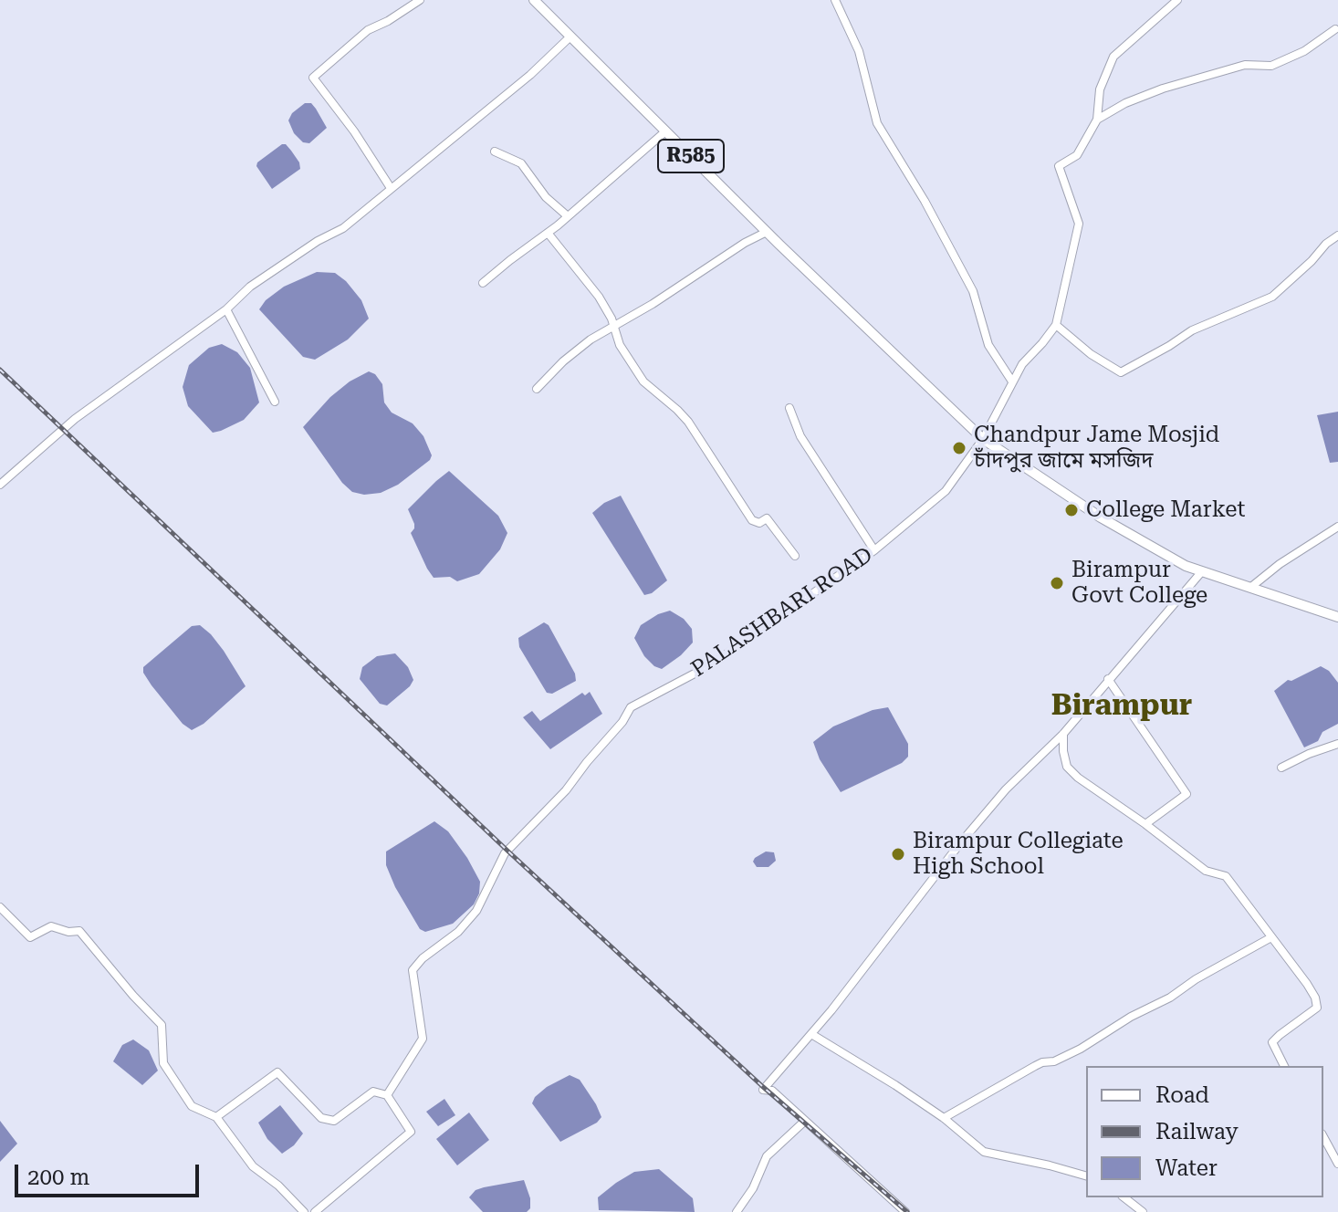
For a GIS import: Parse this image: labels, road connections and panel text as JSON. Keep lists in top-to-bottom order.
{
  "streets": {
    "main road": ["R585"],
    "street": ["PALASHBARI ROAD"]
  },
  "crossings": [
    ["R585", "PALASHBARI ROAD"]
  ],
  "districts": ["Birampur"],
  "places": [
    "Chandpur Jame Mosjid চাঁদপুর জামে মসজিদ",
    "College Market",
    "Birampur Govt College",
    "Birampur Collegiate High School"
  ],
  "legend": ["Road", "Railway", "Water"],
  "scale_bar": "200 m"
}
